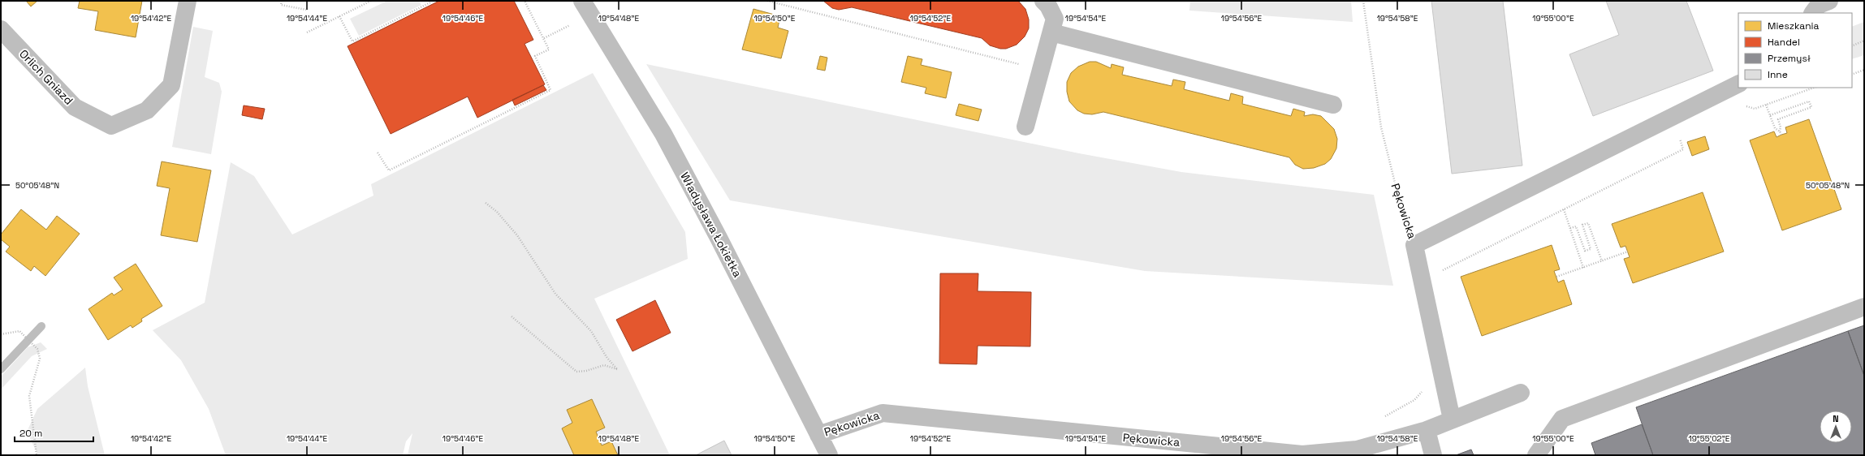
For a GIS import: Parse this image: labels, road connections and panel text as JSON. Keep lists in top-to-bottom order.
{
  "streets": {
    "street": ["Orlich Gniazd", "Pękowicka", "Władysława Łokietka"]
  },
  "crossings": [
    ["Pękowicka", "Władysława Łokietka"]
  ],
  "legend": [
    "Mieszkania",
    "Handel",
    "Przemysł",
    "Inne"
  ],
  "scale_bar": "20 m",
  "north": "top",
  "coordinates": [
    "19°54'42\"E",
    "19°54'44\"E",
    "19°54'46\"E",
    "19°54'48\"E",
    "19°54'50\"E",
    "19°54'52\"E",
    "19°54'54\"E",
    "19°54'56\"E",
    "19°54'58\"E",
    "19°55'00\"E",
    "50°05'48\"N",
    "19°55'02\"E"
  ]
}
